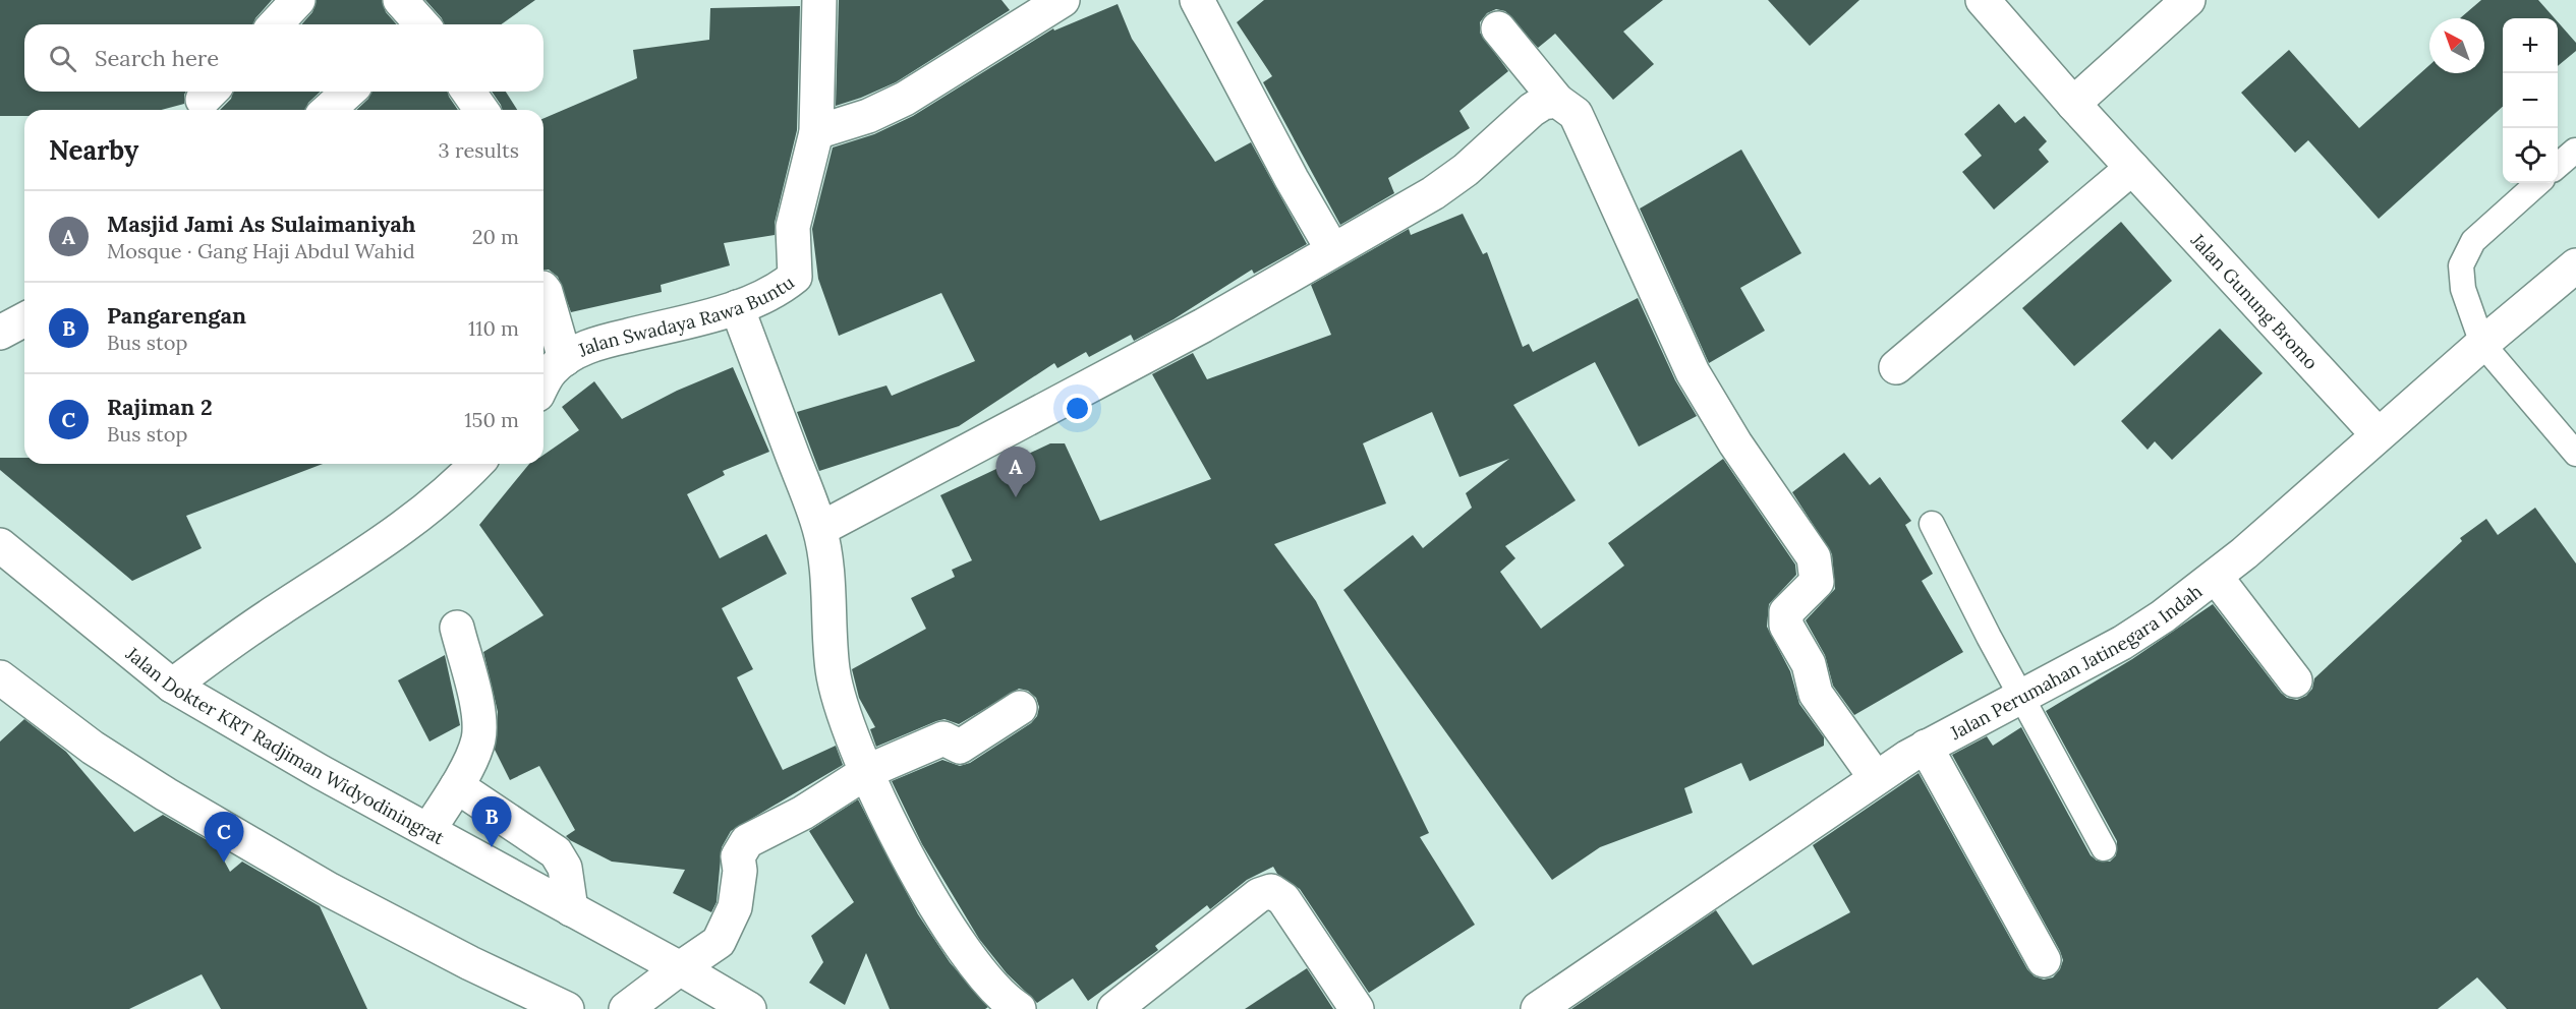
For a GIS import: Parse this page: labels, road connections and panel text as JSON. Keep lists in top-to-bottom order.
{
  "streets": {
    "street": [
      "Jalan Gunung Bromo",
      "Jalan Swadaya Rawa Buntu",
      "Jalan Perumahan Jatinegara Indah",
      "Jalan Dokter KRT Radjiman Widyodiningrat"
    ]
  },
  "crossings": [
    ["Jalan Gunung Bromo", "Jalan Perumahan Jatinegara Indah"]
  ],
  "north": "top left",
  "page": {
    "map_buttons": ["+", "−"],
    "search": "Search here",
    "heading": ["Nearby", "3 results"],
    "list": [
      {
        "mark": "A",
        "name": "Masjid Jami As Sulaimaniyah",
        "note": "Mosque · Gang Haji Abdul Wahid",
        "value": "20 m"
      },
      {
        "mark": "B",
        "name": "Pangarengan",
        "note": "Bus stop",
        "value": "110 m"
      },
      {
        "mark": "C",
        "name": "Rajiman 2",
        "note": "Bus stop",
        "value": "150 m"
      }
    ],
    "pins": ["A", "B", "C"]
  }
}
